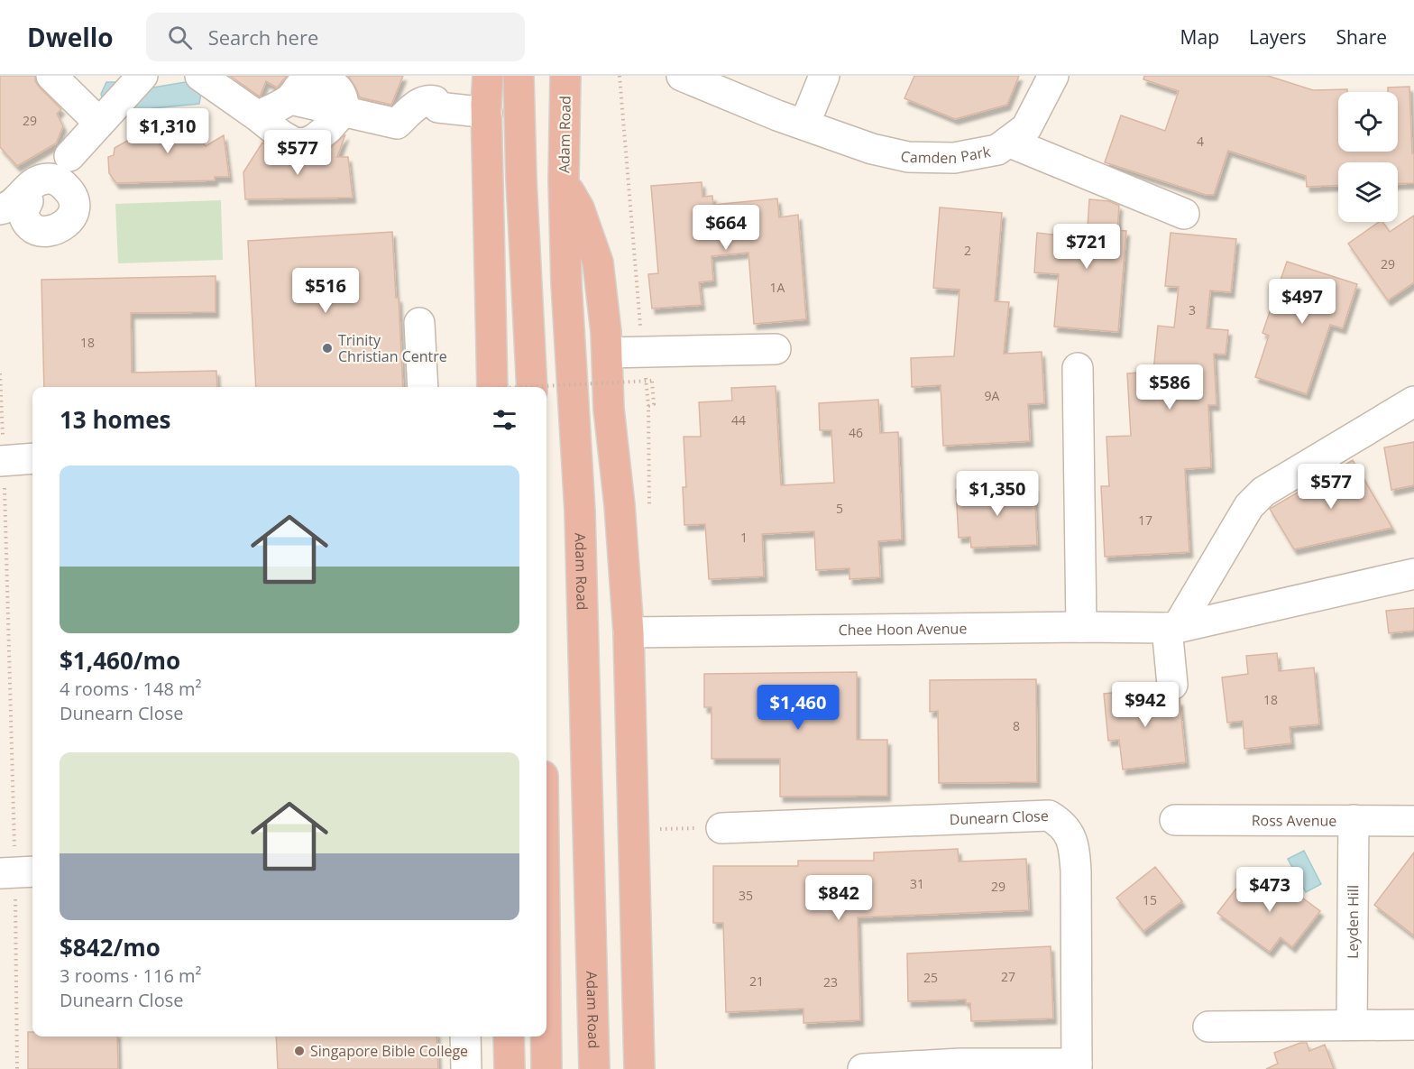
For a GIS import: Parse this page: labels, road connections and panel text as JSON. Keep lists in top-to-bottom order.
{
  "streets": {
    "highway": ["Adam Road"],
    "street": [
      "Camden Park",
      "Chee Hoon Avenue",
      "Dunearn Close",
      "Ross Avenue",
      "Leyden Hill"
    ]
  },
  "crossings": [
    ["Ross Avenue", "Leyden Hill"]
  ],
  "places": ["Trinity Christian Centre", "Singapore Bible College"],
  "house_numbers": [
    "29",
    "4",
    "2",
    "29",
    "1A",
    "3",
    "18",
    "9A",
    "44",
    "46",
    "5",
    "17",
    "1",
    "18",
    "8",
    "31",
    "29",
    "35",
    "15",
    "27",
    "25",
    "21",
    "23"
  ],
  "page": {
    "header": "Dwello",
    "search": "Search here",
    "nav": ["Map", "Layers", "Share"],
    "price": [
      "$1,310",
      "$577",
      "$664",
      "$721",
      "$516",
      "$497",
      "$586",
      "$577",
      "$1,350",
      "$942",
      "$1,460",
      "$473",
      "$842"
    ],
    "heading": "13 homes",
    "list": [
      {
        "name": "$1,460/mo",
        "note": "4 rooms · 148 m² · Dunearn Close"
      },
      {
        "name": "$842/mo",
        "note": "3 rooms · 116 m² · Dunearn Close"
      }
    ]
  }
}
